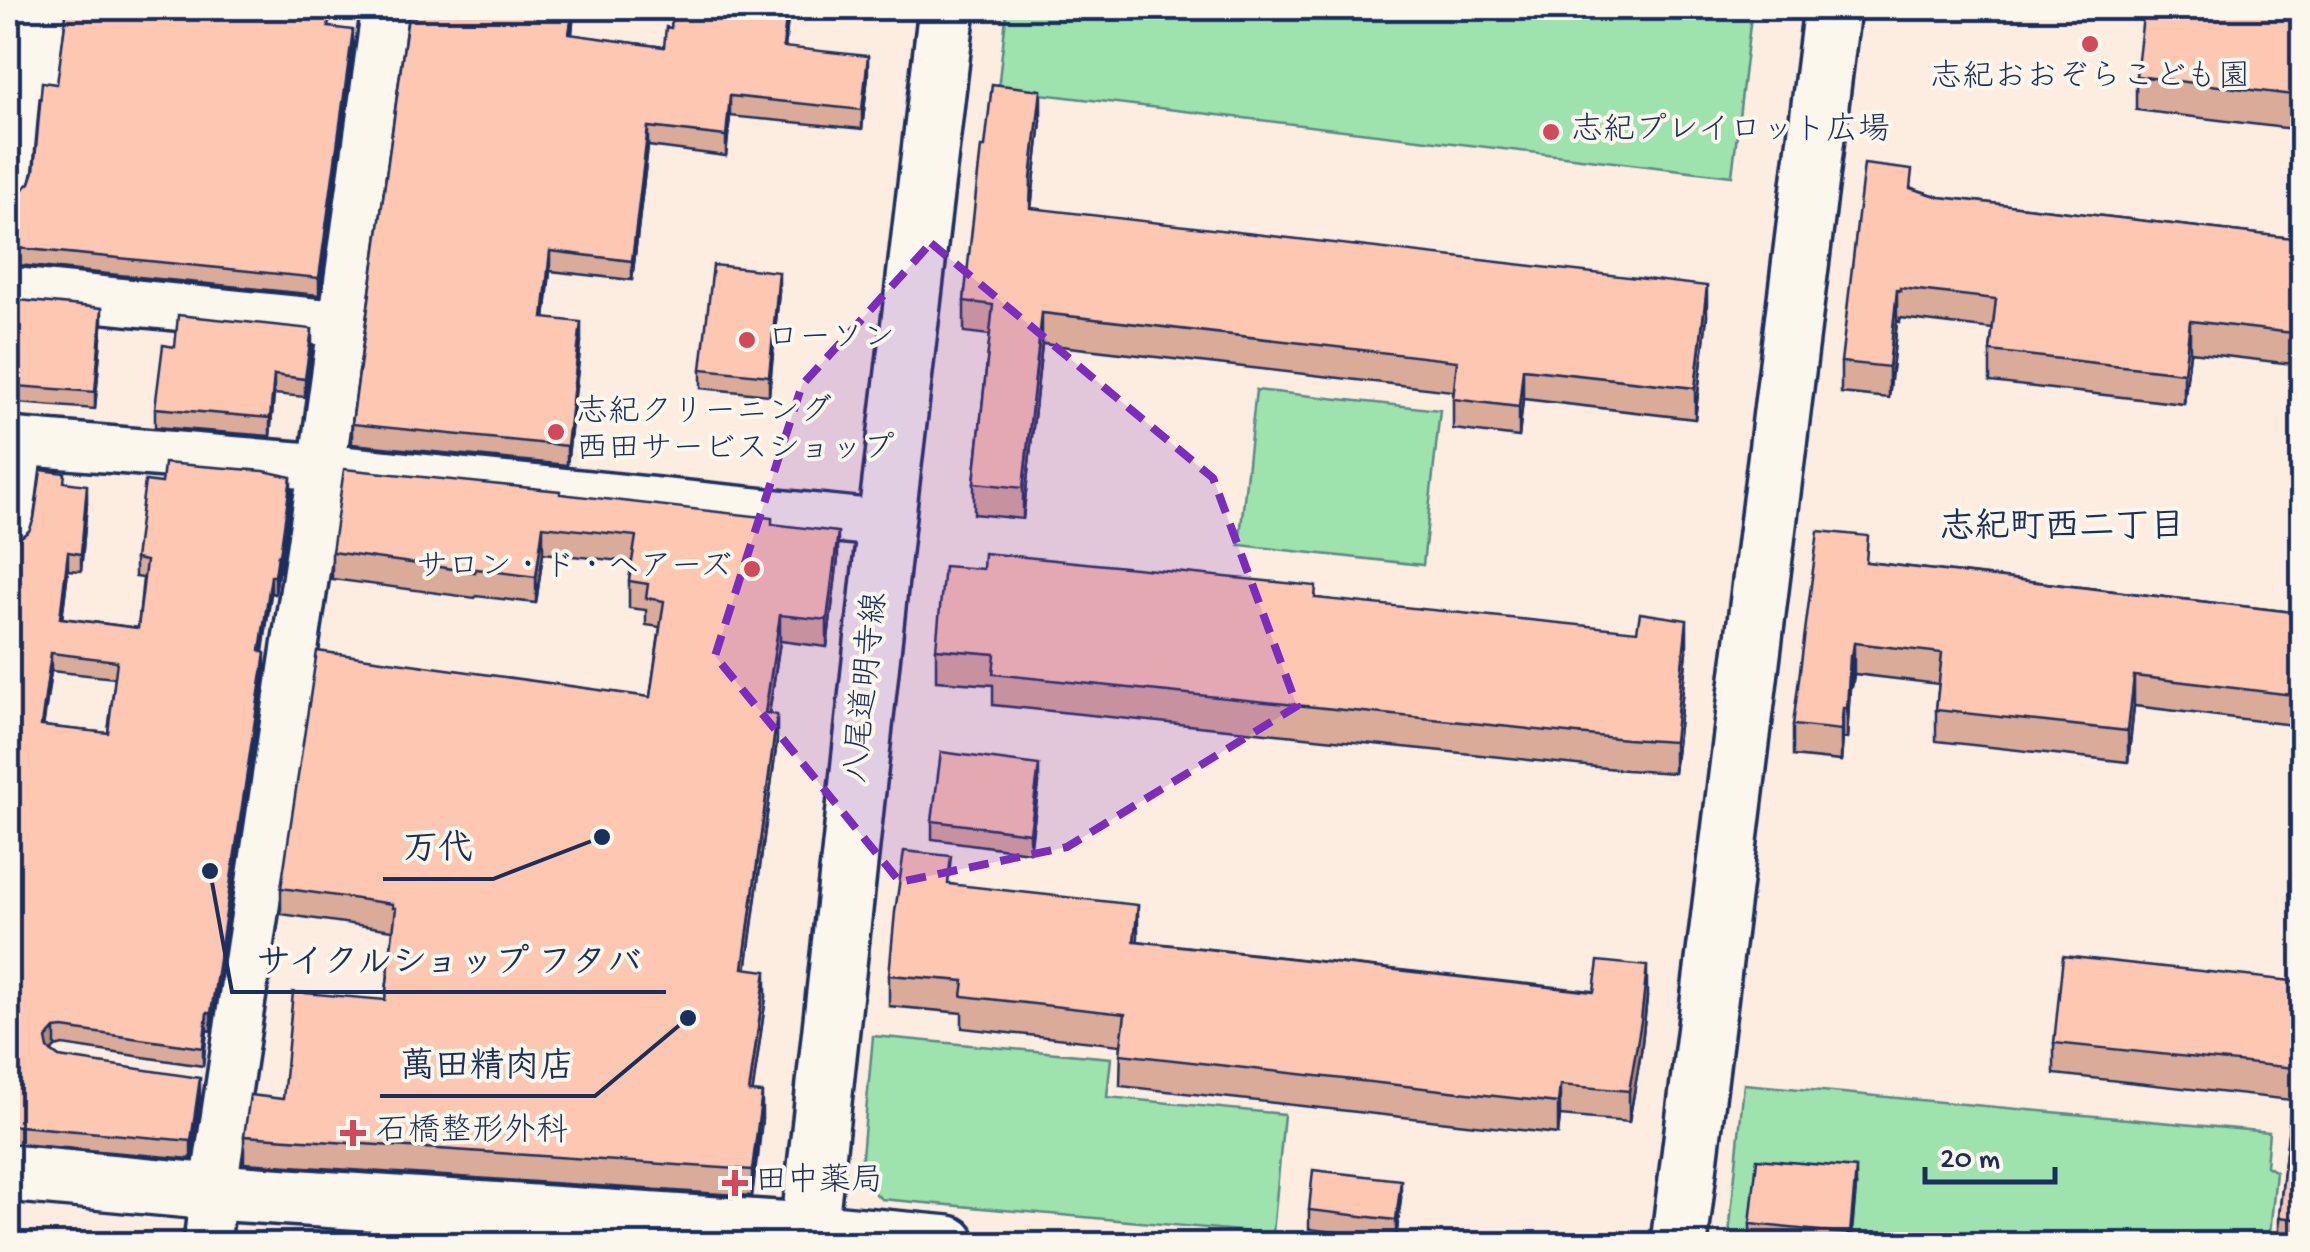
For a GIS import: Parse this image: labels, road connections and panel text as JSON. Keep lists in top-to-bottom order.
{
  "streets": {
    "street": ["八尾道明寺線"]
  },
  "districts": ["志紀町西二丁目"],
  "places": {
    "other": [
      "志紀おおぞらこども園",
      "志紀プレイロット広場",
      "ローソン",
      "志紀クリーニング 西田サービスショップ",
      "サロン・ド・ヘアーズ",
      "万代",
      "サイクルショップ フタバ",
      "萬田精肉店"
    ],
    "health": ["石橋整形外科", "田中薬局"]
  },
  "scale_bar": "20 m"
}
